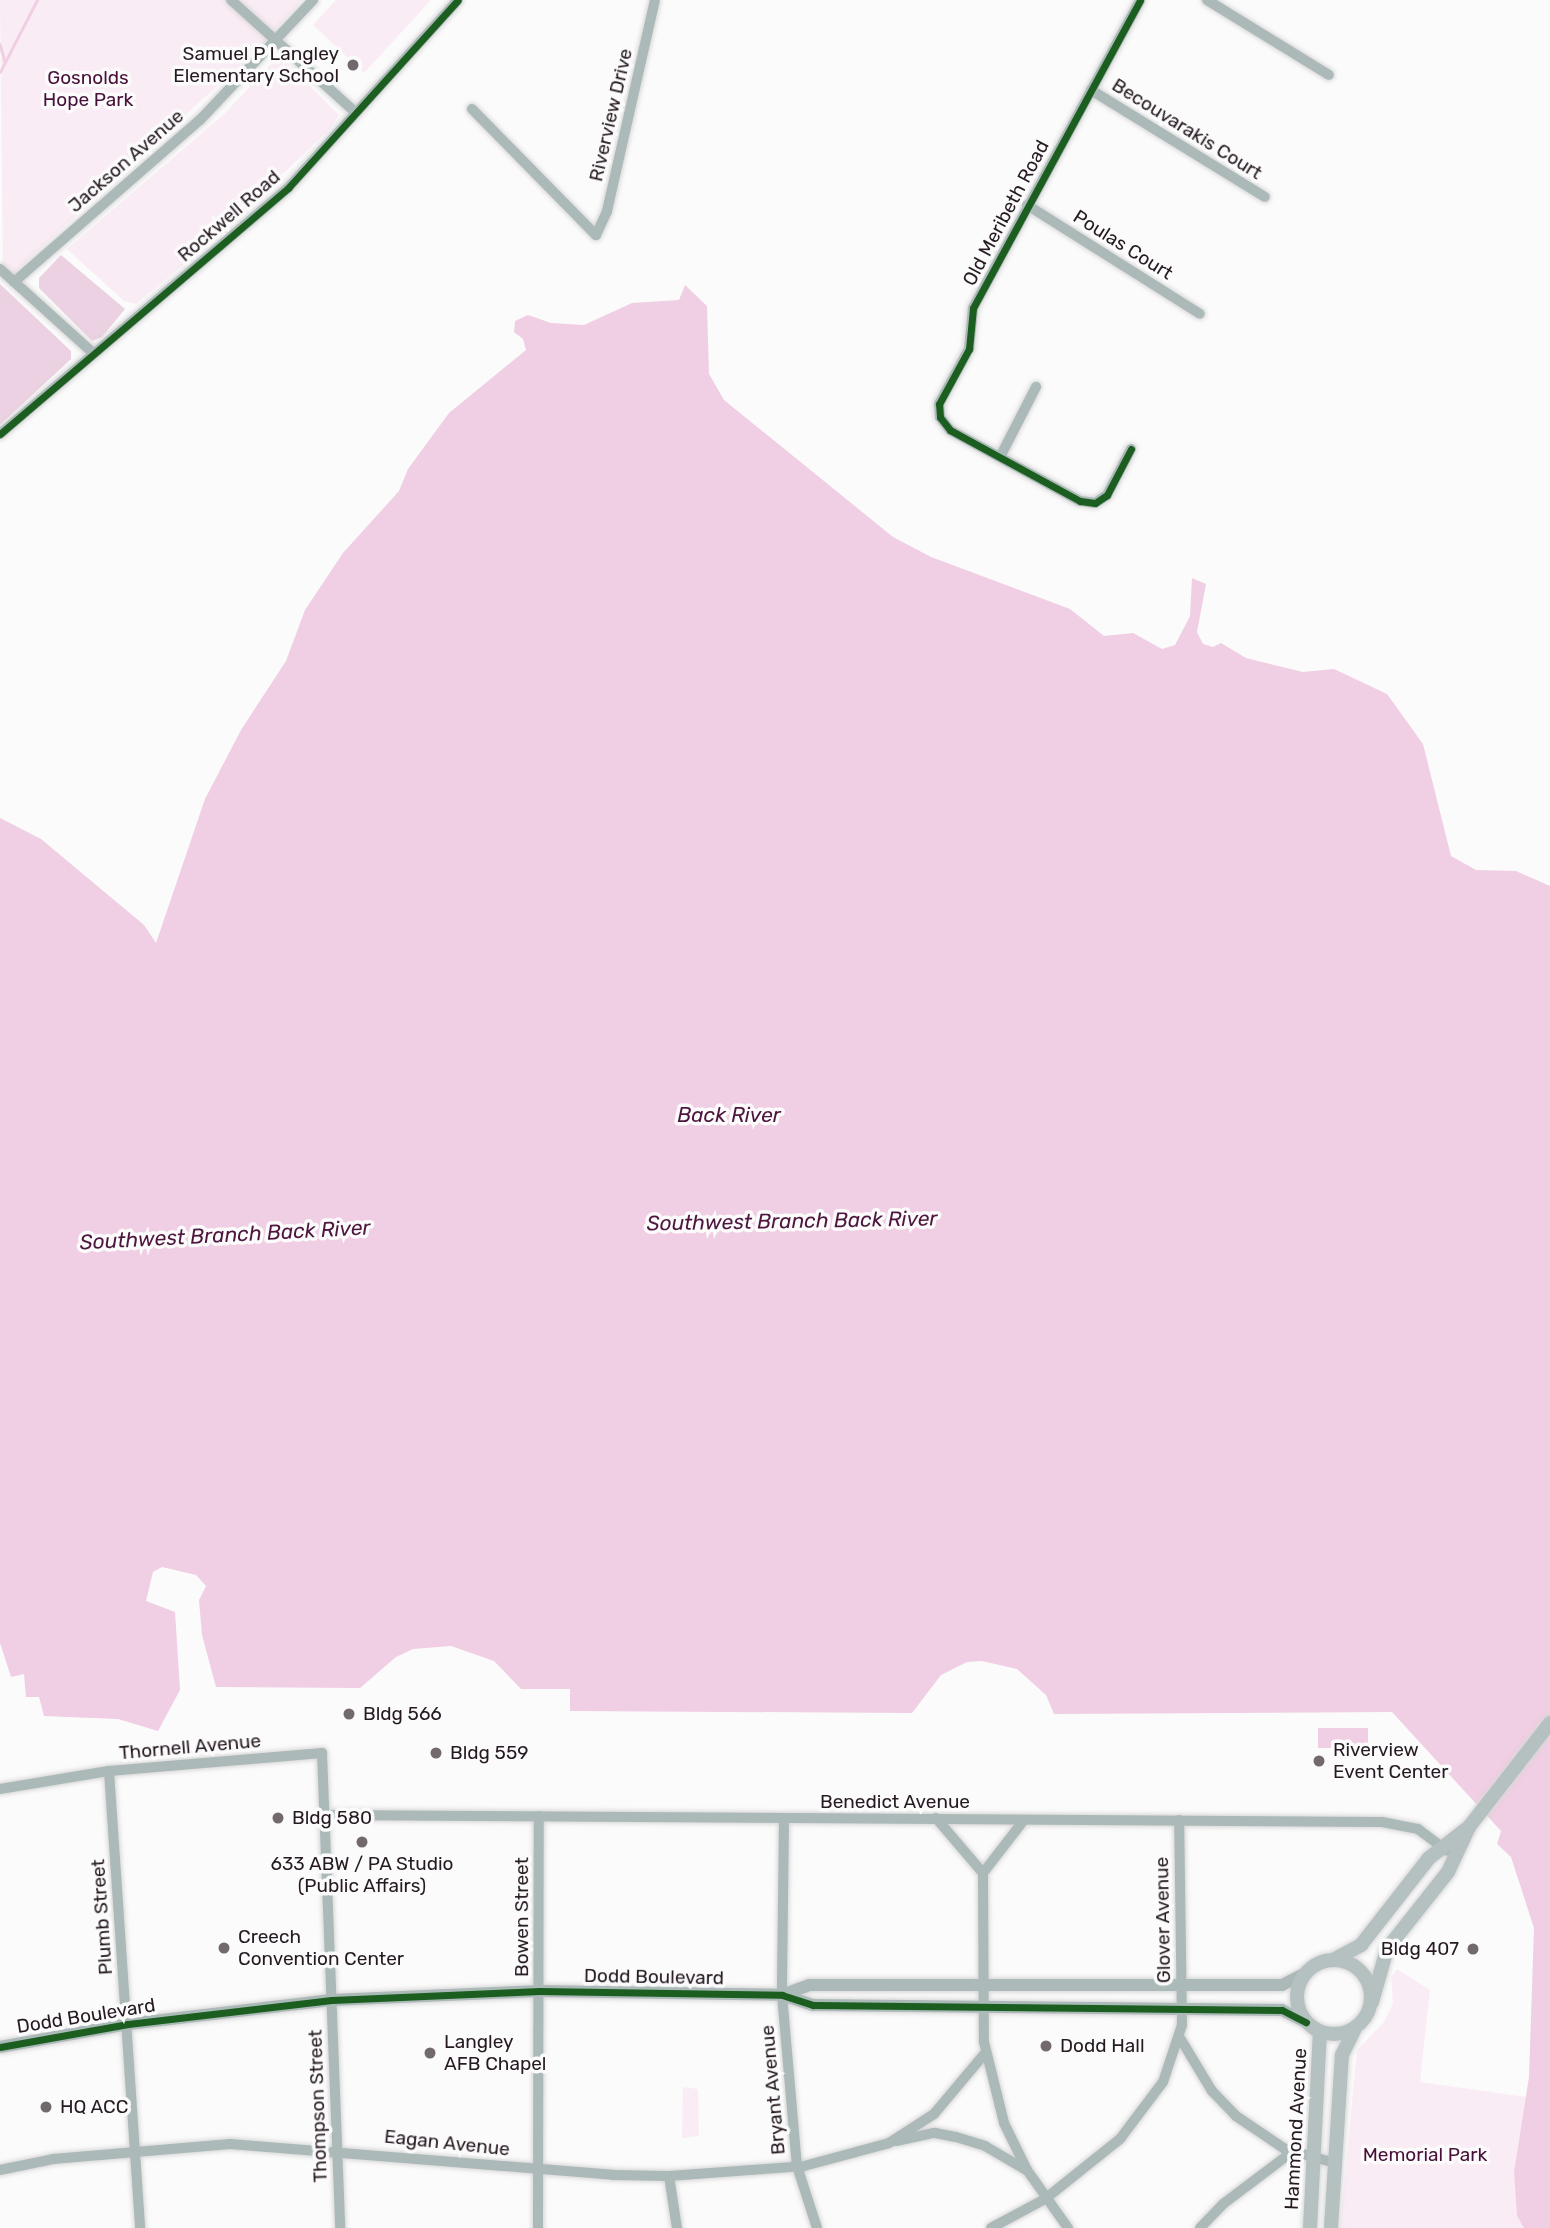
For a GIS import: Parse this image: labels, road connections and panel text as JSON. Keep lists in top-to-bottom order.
{
  "streets": {
    "main road": ["Hammond Avenue"],
    "street": [
      "Riverview Drive",
      "Becouvarakis Court",
      "Jackson Avenue",
      "Old Meribeth Road",
      "Rockwell Road",
      "Poulas Court",
      "Thornell Avenue",
      "Benedict Avenue",
      "Plumb Street",
      "Bowen Street",
      "Glover Avenue",
      "Dodd Boulevard",
      "Bryant Avenue",
      "Thompson Street",
      "Eagan Avenue"
    ]
  },
  "crossings": [
    ["Becouvarakis Court", "Old Meribeth Road"],
    ["Old Meribeth Road", "Poulas Court"],
    ["Thornell Avenue", "Benedict Avenue"],
    ["Thornell Avenue", "Plumb Street"],
    ["Thornell Avenue", "Thompson Street"],
    ["Benedict Avenue", "Bowen Street"],
    ["Benedict Avenue", "Glover Avenue"],
    ["Benedict Avenue", "Bryant Avenue"],
    ["Benedict Avenue", "Thompson Street"],
    ["Plumb Street", "Dodd Boulevard"],
    ["Plumb Street", "Eagan Avenue"],
    ["Bowen Street", "Dodd Boulevard"],
    ["Bowen Street", "Eagan Avenue"],
    ["Glover Avenue", "Dodd Boulevard"],
    ["Dodd Boulevard", "Bryant Avenue"],
    ["Dodd Boulevard", "Thompson Street"],
    ["Dodd Boulevard", "Hammond Avenue"],
    ["Bryant Avenue", "Eagan Avenue"],
    ["Thompson Street", "Eagan Avenue"]
  ],
  "water": ["Back River", "Southwest Branch Back River"],
  "parks": ["Gosnolds Hope Park", "Memorial Park"],
  "places": [
    "Samuel P Langley Elementary School",
    "Bldg 566",
    "Bldg 559",
    "Riverview Event Center",
    "Bldg 580",
    "633 ABW / PA Studio (Public Affairs)",
    "Creech Convention Center",
    "Bldg 407",
    "Dodd Hall",
    "Langley AFB Chapel",
    "HQ ACC"
  ]
}
